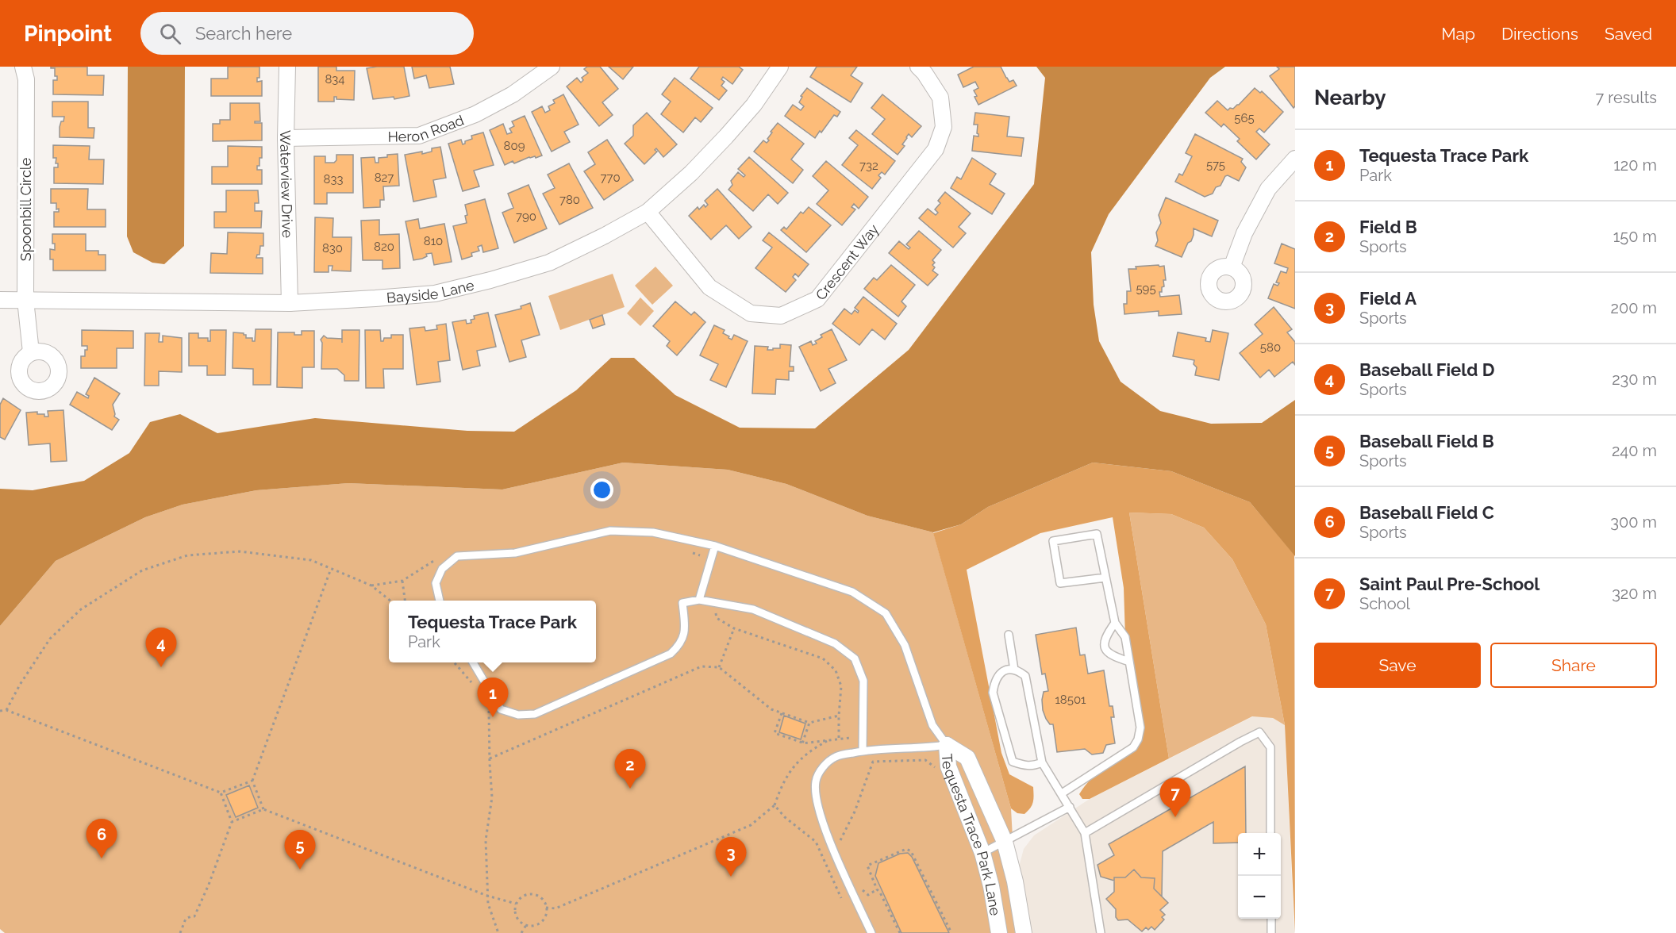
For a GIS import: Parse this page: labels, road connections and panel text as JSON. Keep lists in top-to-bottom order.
{
  "streets": {
    "street": [
      "Heron Road",
      "Waterview Drive",
      "Spoonbill Circle",
      "Crescent Way",
      "Bayside Lane",
      "Tequesta Trace Park Lane"
    ]
  },
  "crossings": [
    ["Heron Road", "Waterview Drive"],
    ["Waterview Drive", "Bayside Lane"],
    ["Spoonbill Circle", "Bayside Lane"],
    ["Crescent Way", "Bayside Lane"]
  ],
  "house_numbers": [
    "834",
    "565",
    "809",
    "575",
    "732",
    "827",
    "770",
    "833",
    "780",
    "790",
    "810",
    "820",
    "830",
    "595",
    "580",
    "18501"
  ],
  "page": {
    "header": "Pinpoint",
    "search": "Search here",
    "nav": ["Map", "Directions", "Saved"],
    "heading": ["Nearby", "7 results"],
    "list": [
      {
        "mark": "1",
        "name": "Tequesta Trace Park",
        "note": "Park",
        "value": "120 m"
      },
      {
        "mark": "2",
        "name": "Field B",
        "note": "Sports",
        "value": "150 m"
      },
      {
        "mark": "3",
        "name": "Field A",
        "note": "Sports",
        "value": "200 m"
      },
      {
        "mark": "4",
        "name": "Baseball Field D",
        "note": "Sports",
        "value": "230 m"
      },
      {
        "mark": "5",
        "name": "Baseball Field B",
        "note": "Sports",
        "value": "240 m"
      },
      {
        "mark": "6",
        "name": "Baseball Field C",
        "note": "Sports",
        "value": "300 m"
      },
      {
        "mark": "7",
        "name": "Saint Paul Pre-School",
        "note": "School",
        "value": "320 m"
      }
    ],
    "popup": ["Tequesta Trace Park", "Park"],
    "pins": [
      "4",
      "1",
      "2",
      "7",
      "6",
      "5",
      "3"
    ],
    "buttons": ["Save", "Share"],
    "map_buttons": ["+", "−"]
  }
}
